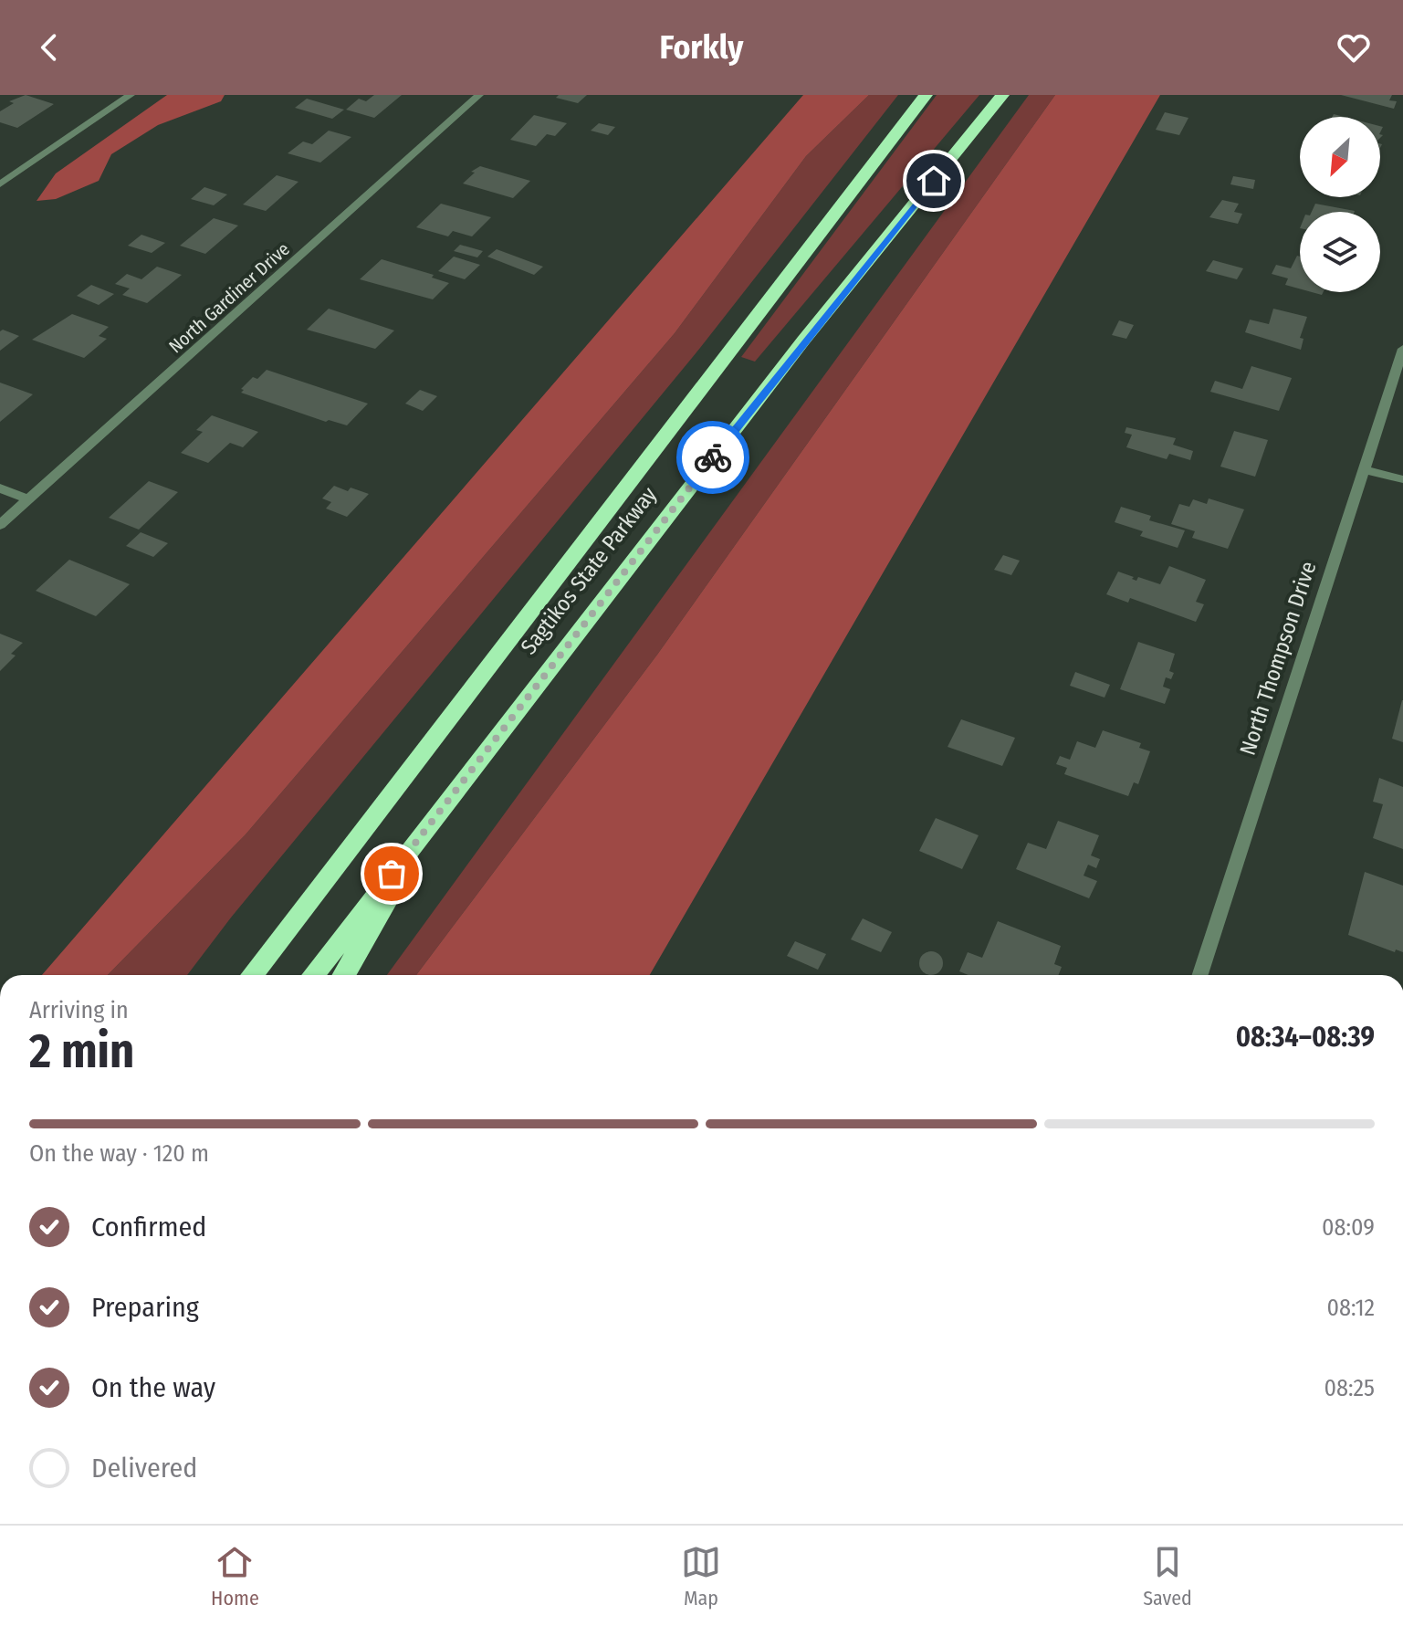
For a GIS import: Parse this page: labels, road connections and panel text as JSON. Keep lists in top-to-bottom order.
{
  "streets": {
    "highway": ["Sagtikos State Parkway"],
    "street": ["North Gardiner Drive", "North Thompson Drive"]
  },
  "north": "bottom left",
  "page": {
    "header": "Forkly",
    "heading": ["2 min", "Arriving in", "08:34–08:39"],
    "bar": "On the way · 120 m",
    "list": [
      ["Confirmed", "08:09"],
      ["Preparing", "08:12"],
      ["On the way", "08:25"],
      "Delivered"
    ],
    "tabs": ["Home", "Map", "Saved"]
  }
}
